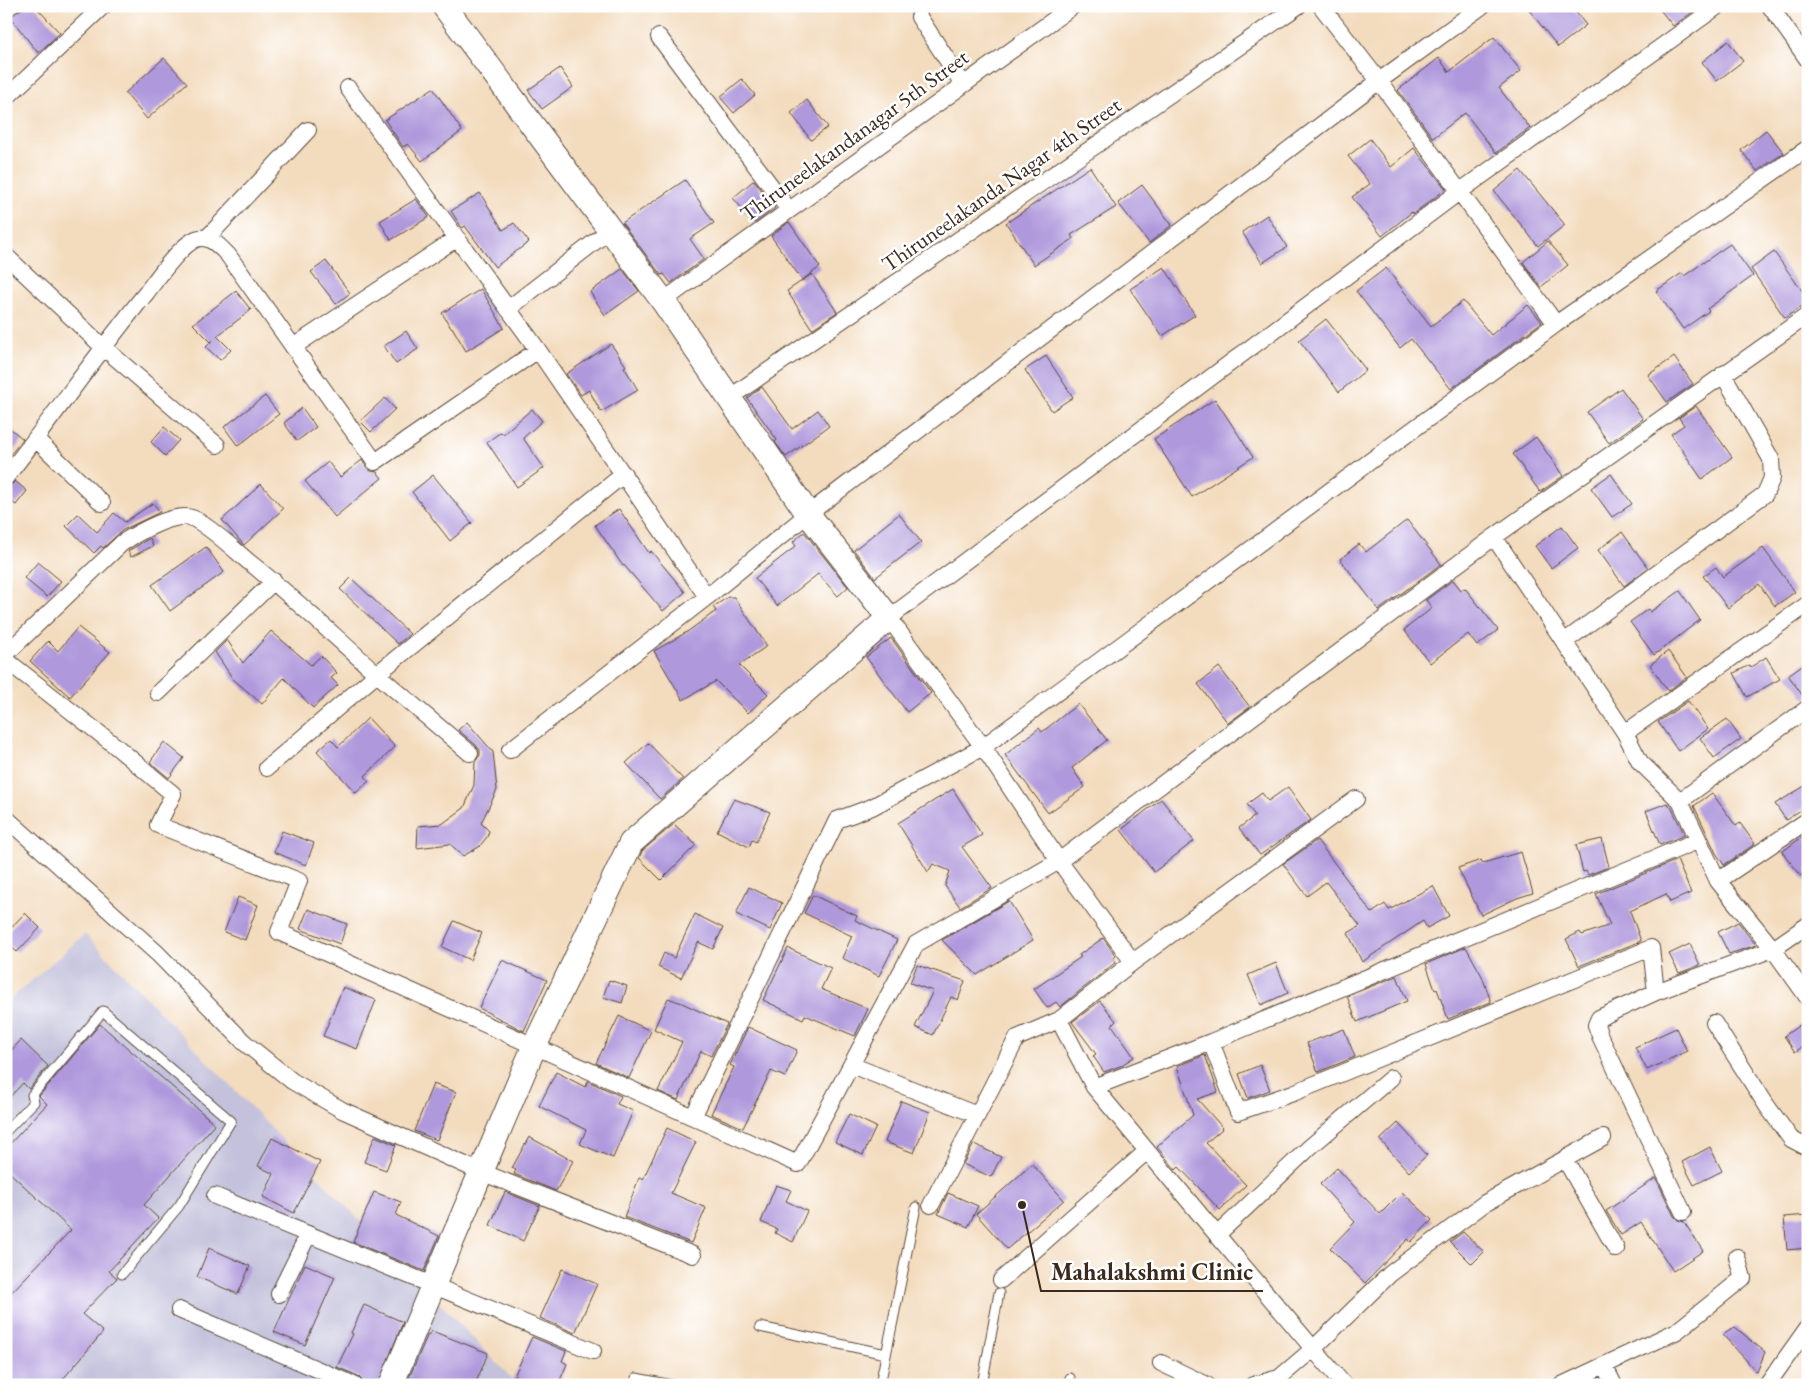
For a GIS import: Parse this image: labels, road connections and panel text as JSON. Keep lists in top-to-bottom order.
{
  "streets": {
    "street": ["Thiruneelakandanagar 5th Street", "Thiruneelakanda Nagar 4th Street"]
  },
  "places": ["Mahalakshmi Clinic"]
}
